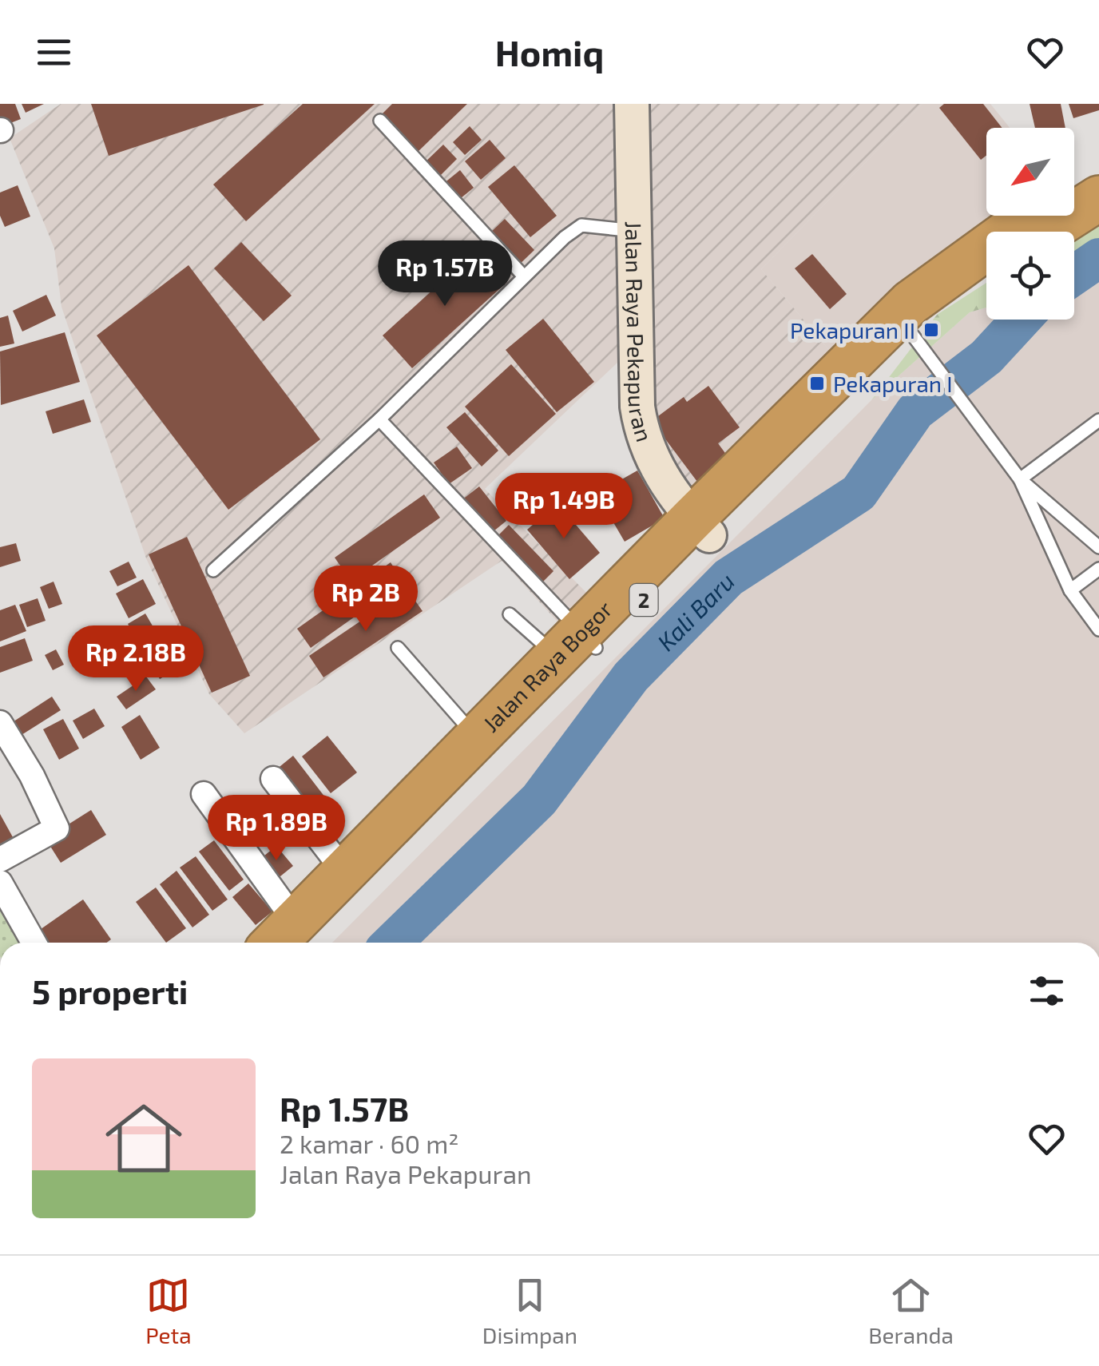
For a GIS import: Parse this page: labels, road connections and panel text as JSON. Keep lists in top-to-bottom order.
{
  "streets": {
    "highway": ["2", "Jalan Raya Bogor"],
    "main road": ["Jalan Raya Pekapuran"]
  },
  "crossings": [
    ["Jalan Raya Pekapuran", "Jalan Raya Bogor"]
  ],
  "water": ["Kali Baru"],
  "places": {
    "transit": ["Pekapuran II", "Pekapuran I"]
  },
  "north": "bottom left",
  "page": {
    "header": "Homiq",
    "price": [
      "Rp 1.57B",
      "Rp 1.49B",
      "Rp 2B",
      "Rp 2.18B",
      "Rp 1.89B"
    ],
    "heading": "5 properti",
    "list": [
      {
        "name": "Rp 1.57B",
        "note": "2 kamar · 60 m² · Jalan Raya Pekapuran"
      }
    ],
    "tabs": ["Peta", "Disimpan", "Beranda"]
  }
}
